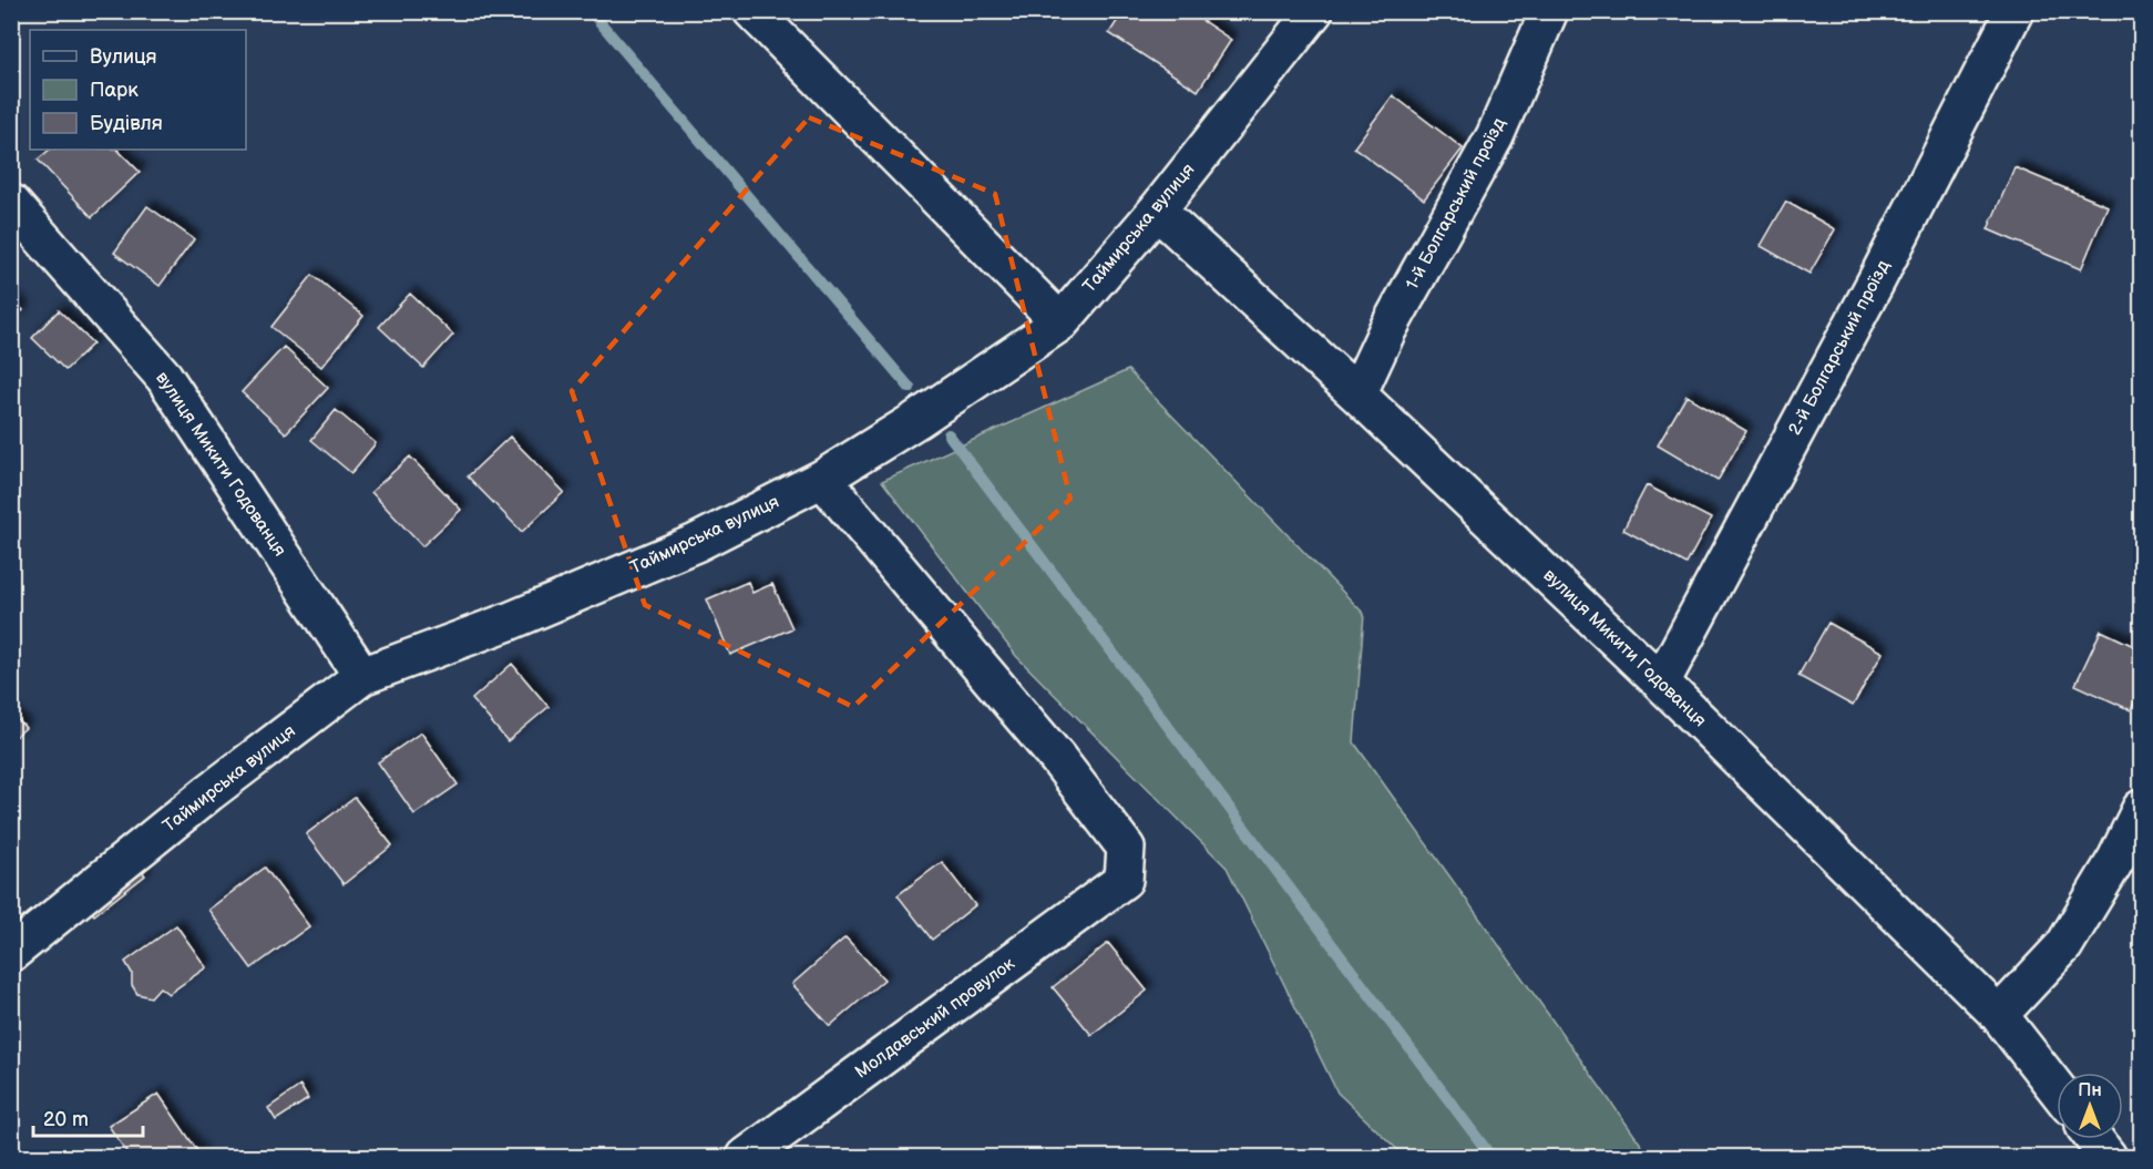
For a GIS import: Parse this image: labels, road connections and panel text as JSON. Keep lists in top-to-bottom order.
{
  "streets": {
    "street": [
      "1-й Болгарський проїзд",
      "Таймирська вулиця",
      "2-й Болгарський проїзд",
      "вулиця Микити Годованця",
      "Молдавський провулок"
    ]
  },
  "crossings": [
    ["1-й Болгарський проїзд", "вулиця Микити Годованця"],
    ["Таймирська вулиця", "вулиця Микити Годованця"],
    ["Таймирська вулиця", "Молдавський провулок"],
    ["2-й Болгарський проїзд", "вулиця Микити Годованця"]
  ],
  "legend": ["Вулиця", "Парк", "Будівля"],
  "scale_bar": "20 m",
  "north": "top"
}
